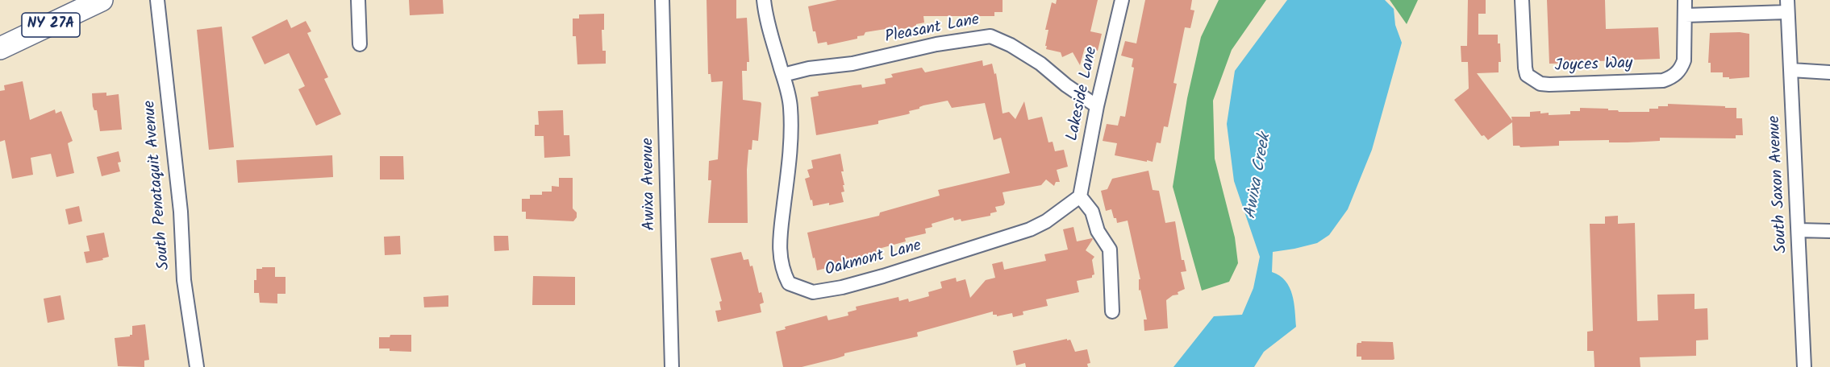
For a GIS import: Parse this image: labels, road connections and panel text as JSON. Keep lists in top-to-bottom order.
{
  "streets": {
    "main road": ["NY 27A"],
    "street": [
      "Pleasant Lane",
      "Joyces Way",
      "Lakeside Lane",
      "Awixa Avenue",
      "South Saxon Avenue",
      "South Penataquit Avenue",
      "Oakmont Lane"
    ]
  },
  "crossings": [
    ["Pleasant Lane", "Lakeside Lane"],
    ["Pleasant Lane", "Oakmont Lane"],
    ["Lakeside Lane", "Oakmont Lane"]
  ],
  "water": ["Awixa Creek"]
}
